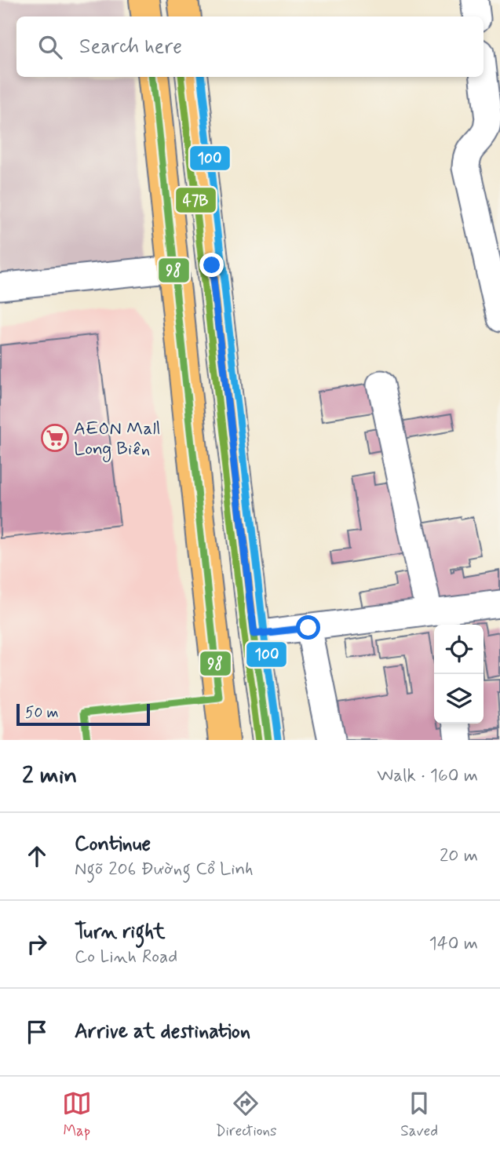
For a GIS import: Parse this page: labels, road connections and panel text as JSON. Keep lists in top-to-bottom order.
{
  "places": {
    "supermarket": ["AEON Mall Long Biên"]
  },
  "lines": ["transit line 98", "transit line 47B", "transit line 100"],
  "scale_bar": "50 m",
  "page": {
    "search": "Search here",
    "scale": "50 m",
    "heading": ["2 min", "Walk · 160 m"],
    "list": [
      ["Continue", "Ngõ 206 Đường Cổ Linh", "20 m"],
      ["Turn right", "Co Linh Road", "140 m"],
      "Arrive at destination"
    ],
    "nav": ["Map", "Directions", "Saved"]
  }
}
